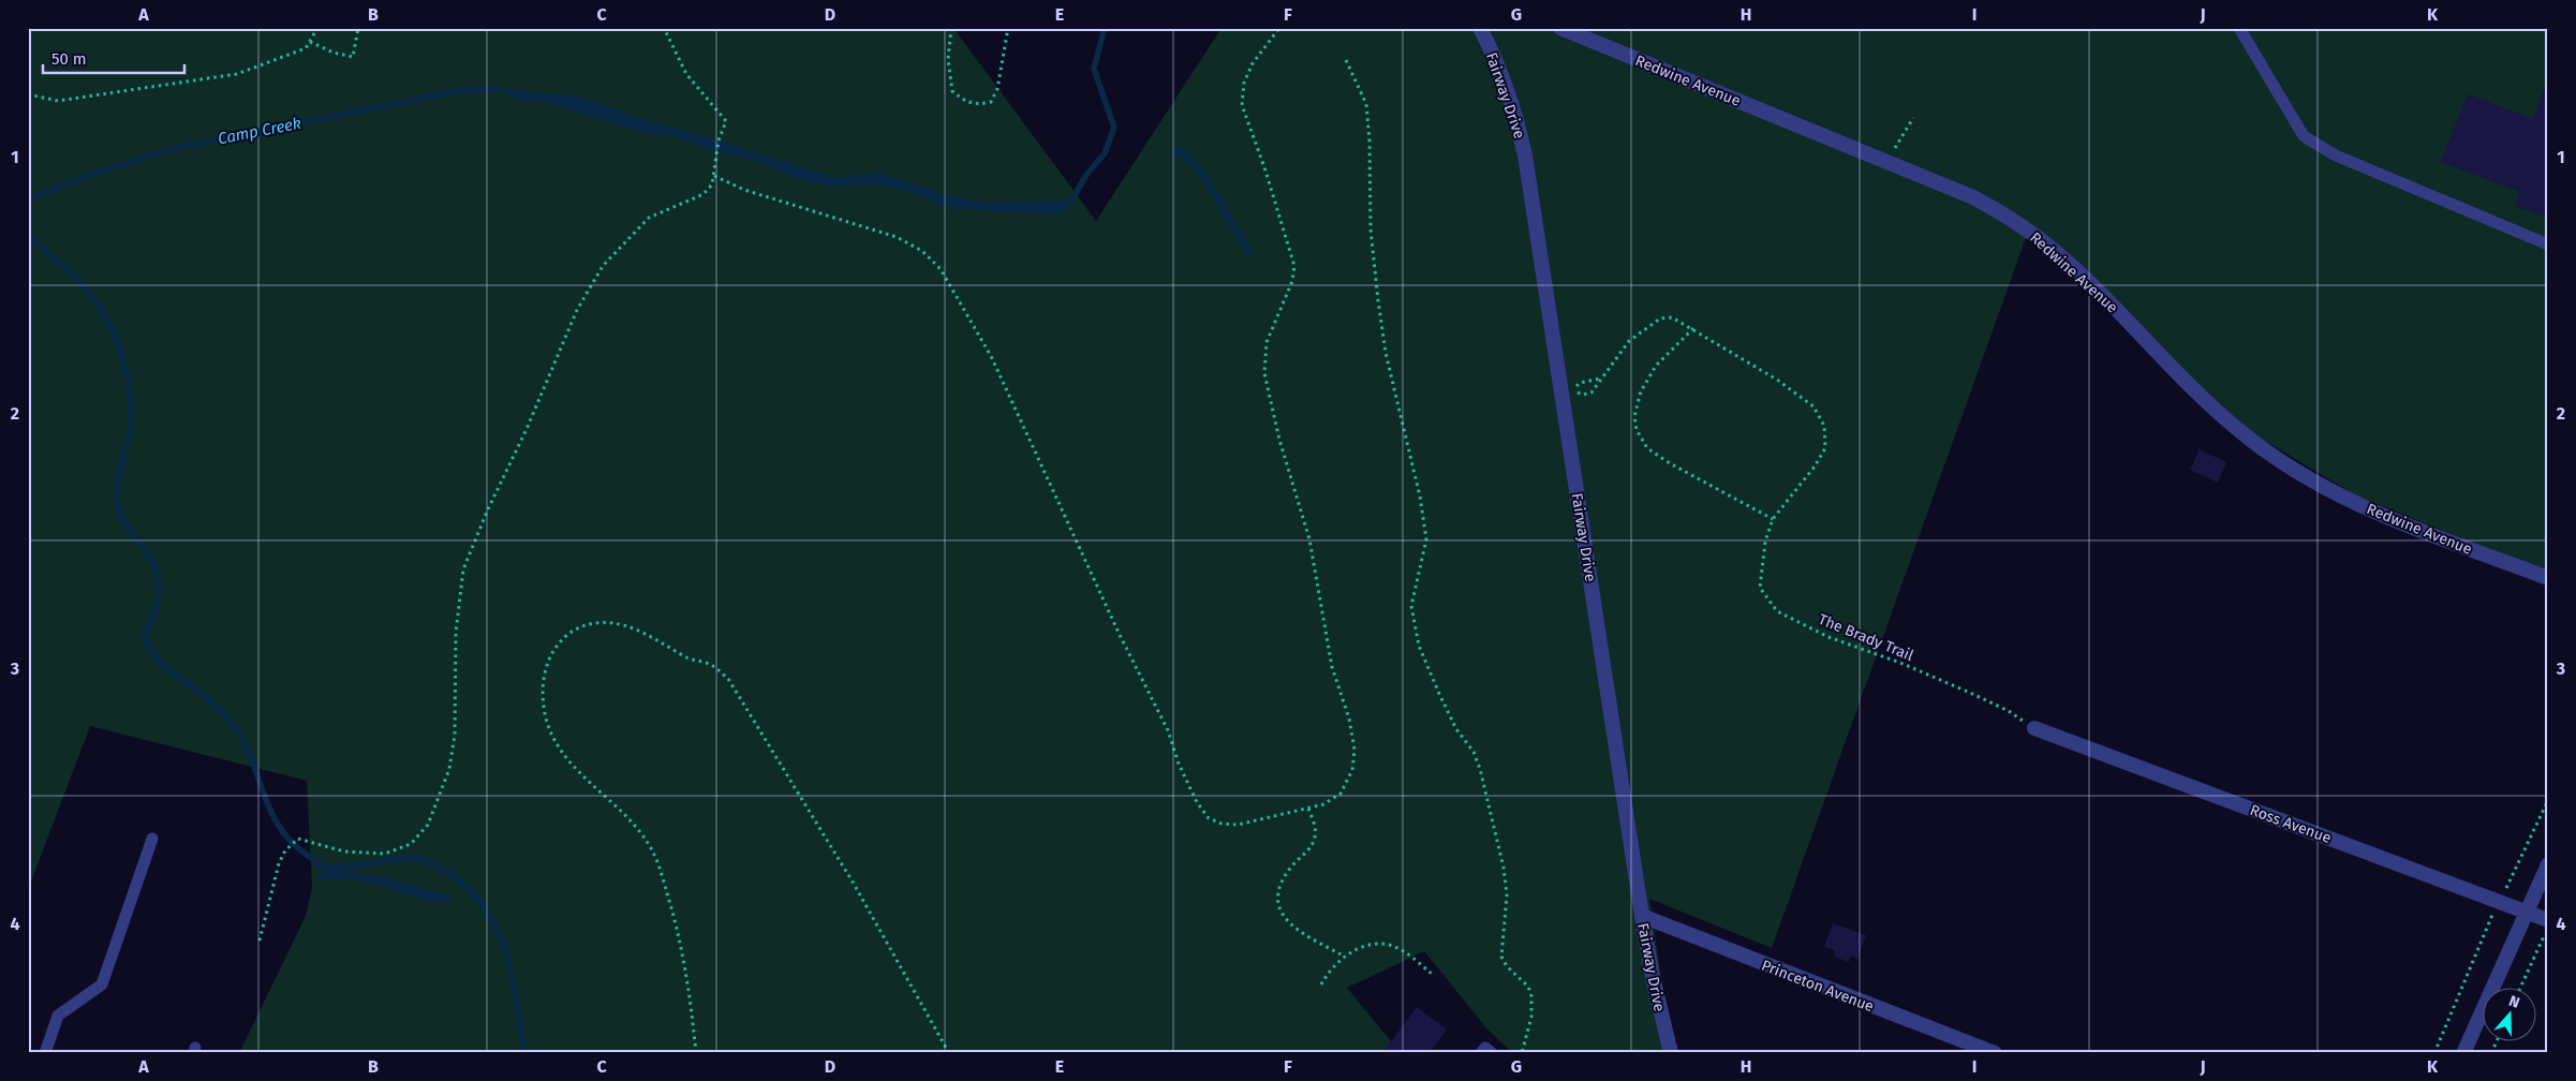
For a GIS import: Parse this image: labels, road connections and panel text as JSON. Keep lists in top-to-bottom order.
{
  "streets": {
    "street": [
      "Redwine Avenue",
      "Fairway Drive",
      "Ross Avenue",
      "Princeton Avenue"
    ],
    "path": ["The Brady Trail"]
  },
  "crossings": [
    ["Fairway Drive", "The Brady Trail"],
    ["Fairway Drive", "Princeton Avenue"],
    ["The Brady Trail", "Ross Avenue"]
  ],
  "water": ["Camp Creek"],
  "scale_bar": "50 m",
  "north": "top",
  "grid": {
    "columns": [
      "A",
      "B",
      "C",
      "D",
      "E",
      "F",
      "G",
      "H",
      "I",
      "J",
      "K"
    ],
    "rows": [
      "1",
      "2",
      "3",
      "4"
    ]
  }
}
